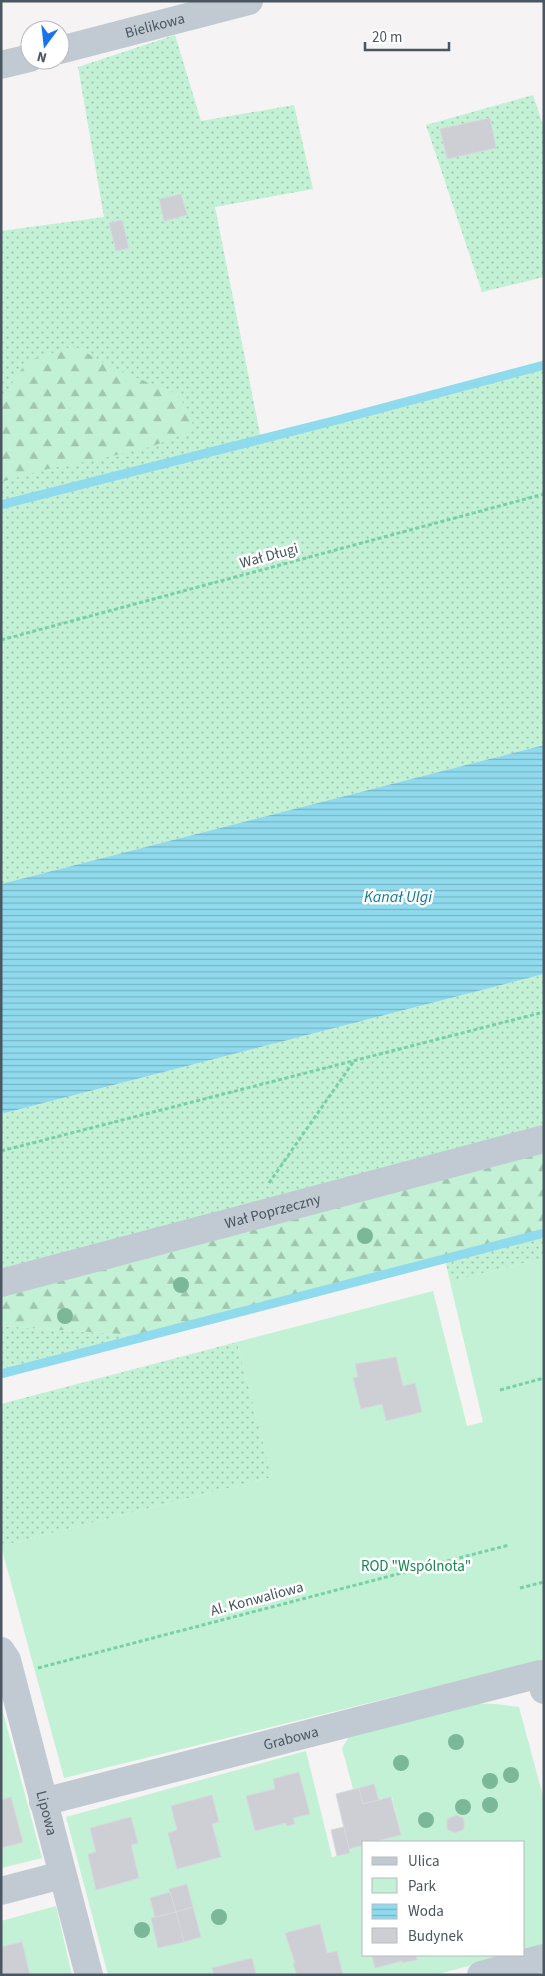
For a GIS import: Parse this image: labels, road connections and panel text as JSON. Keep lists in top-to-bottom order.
{
  "streets": {
    "street": [
      "Bielikowa",
      "Wał Poprzeczny",
      "Grabowa",
      "Lipowa"
    ],
    "path": ["Wał Długi", "Al. Konwaliowa"]
  },
  "crossings": [
    ["Al. Konwaliowa", "Lipowa"],
    ["Grabowa", "Lipowa"]
  ],
  "water": ["Kanał Ulgi"],
  "parks": ["ROD \"Wspólnota\""],
  "legend": [
    "Ulica",
    "Park",
    "Woda",
    "Budynek"
  ],
  "scale_bar": "20 m",
  "north": "bottom"
}
